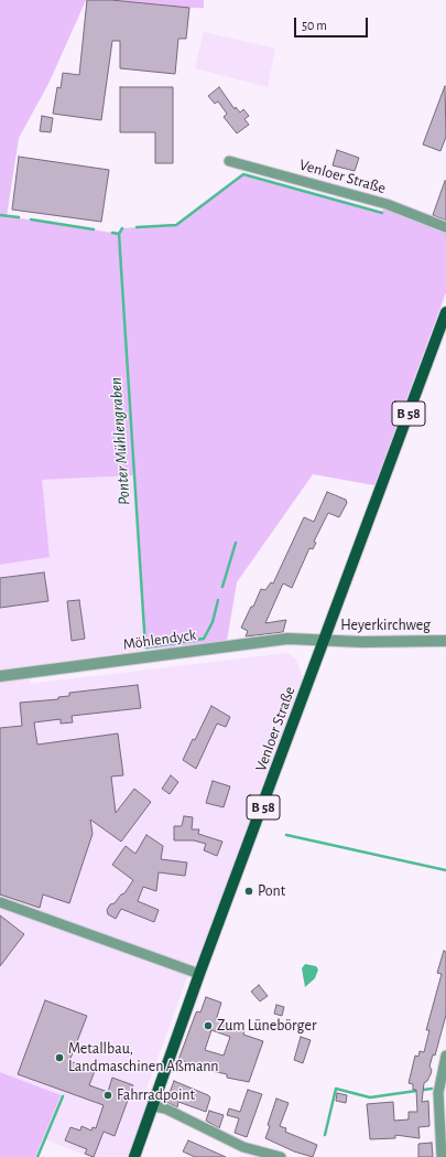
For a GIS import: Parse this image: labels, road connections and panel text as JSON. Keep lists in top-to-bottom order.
{
  "streets": {
    "main road": ["Venloer Straße", "B 58"],
    "street": ["Heyerkirchweg", "Möhlendyck"]
  },
  "crossings": [
    ["Venloer Straße", "Heyerkirchweg"],
    ["Venloer Straße", "Möhlendyck"],
    ["Heyerkirchweg", "Möhlendyck"]
  ],
  "water": ["Ponter Mühlengraben"],
  "places": [
    "Pont",
    "Zum Lünebörger",
    "Metallbau, Landmaschinen Aßmann",
    "Fahrradpoint"
  ],
  "scale_bar": "50 m"
}
